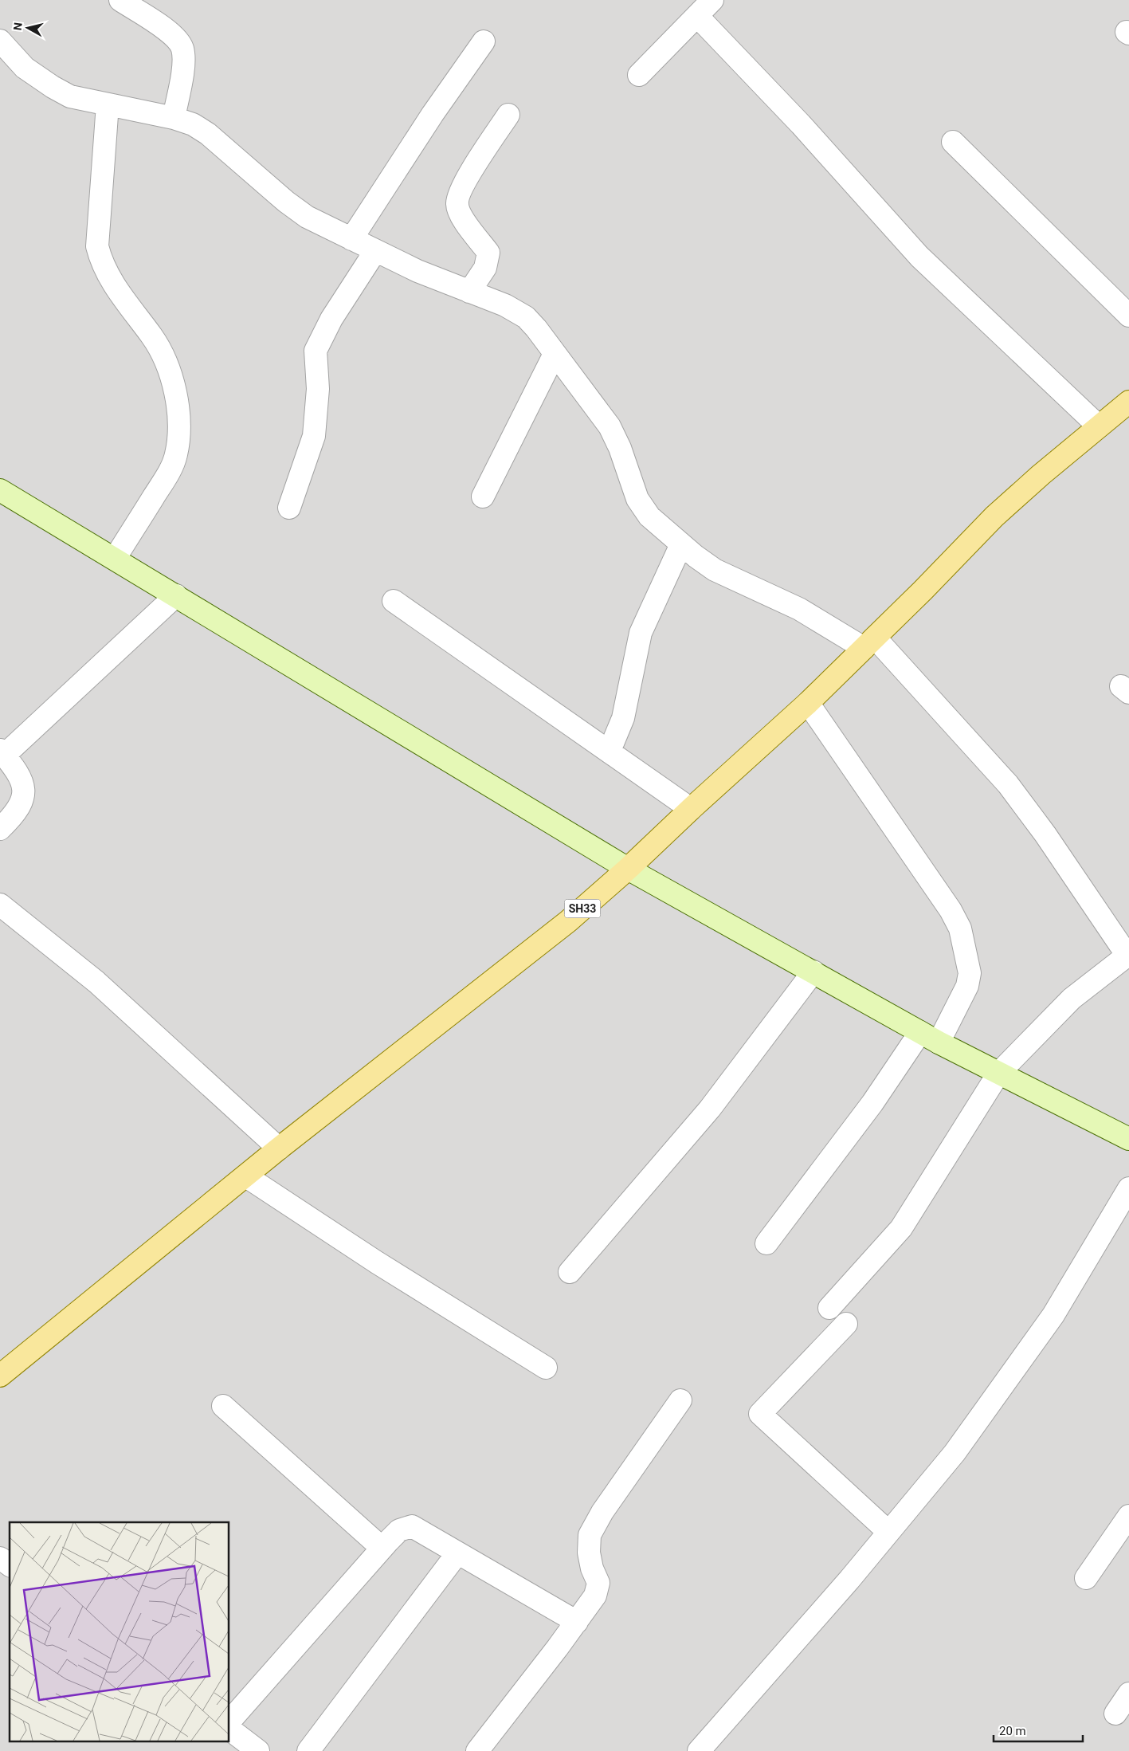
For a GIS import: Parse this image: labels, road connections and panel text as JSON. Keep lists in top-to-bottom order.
{
  "streets": {
    "main road": ["SH33"]
  },
  "scale_bar": "20 m",
  "north": "left"
}
